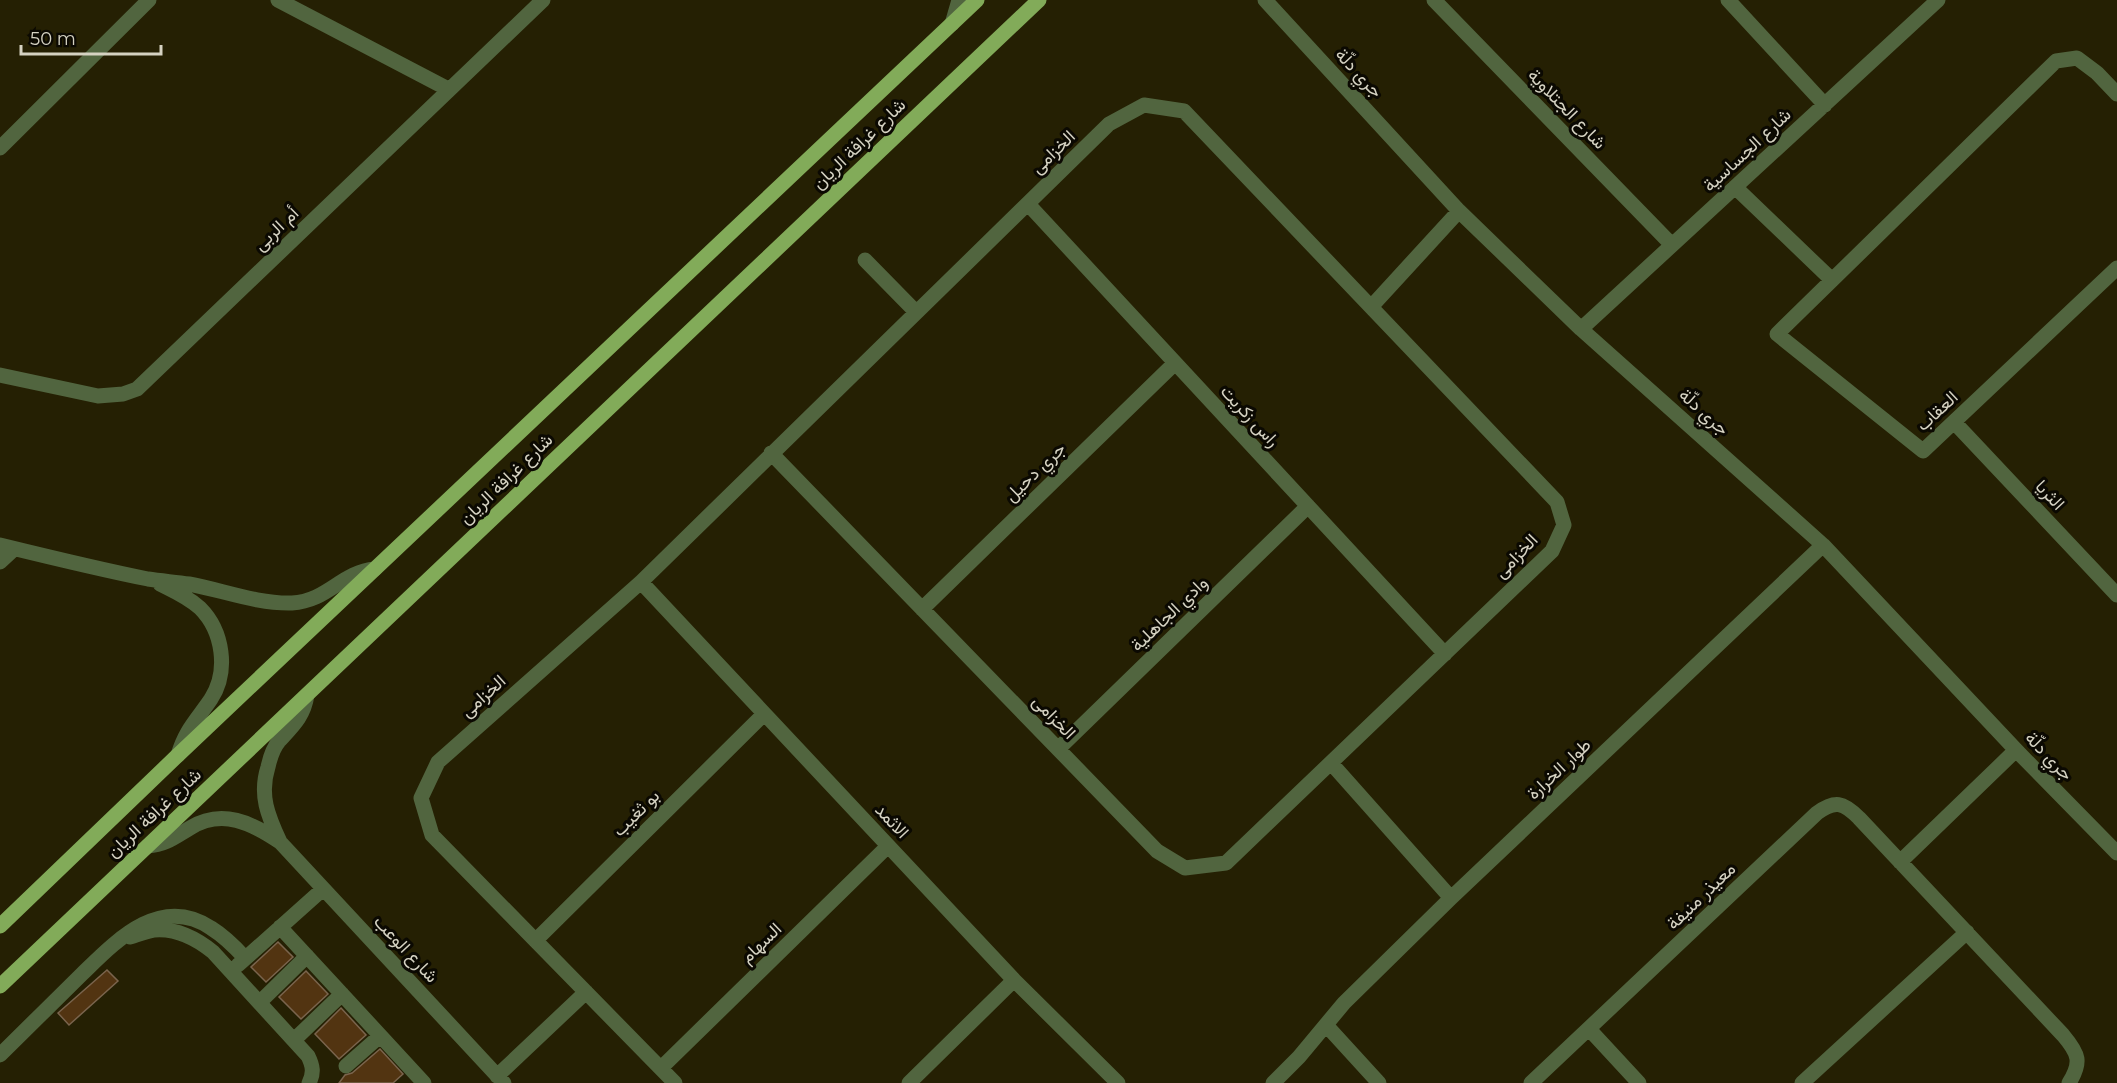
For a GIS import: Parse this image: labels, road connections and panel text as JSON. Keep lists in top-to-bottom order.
{
  "streets": {
    "main road": ["شارع غرافة الريان"],
    "street": [
      "جري دلّة",
      "شارع الجتلاوية",
      "شارع الجساسية",
      "الخزامى",
      "أم الربى",
      "العقاب",
      "راس زكريت",
      "جري دحيل",
      "الثريا",
      "وادي الجاهلية",
      "طوار الخرارة",
      "بو ثغيب",
      "الاثمد",
      "معيذر منيفة",
      "السهام",
      "شارع الوعب"
    ]
  },
  "crossings": [
    ["جري دلّة", "شارع الجساسية"],
    ["جري دلّة", "طوار الخرارة"],
    ["شارع الجتلاوية", "شارع الجساسية"],
    ["شارع غرافة الريان", "شارع الوعب"],
    ["الخزامى", "راس زكريت"],
    ["الخزامى", "جري دحيل"],
    ["الخزامى", "وادي الجاهلية"],
    ["الخزامى", "بو ثغيب"],
    ["الخزامى", "الاثمد"],
    ["الخزامى", "السهام"],
    ["العقاب", "الثريا"],
    ["راس زكريت", "جري دحيل"],
    ["راس زكريت", "وادي الجاهلية"],
    ["بو ثغيب", "الاثمد"],
    ["الاثمد", "السهام"]
  ],
  "scale_bar": "50 m"
}
